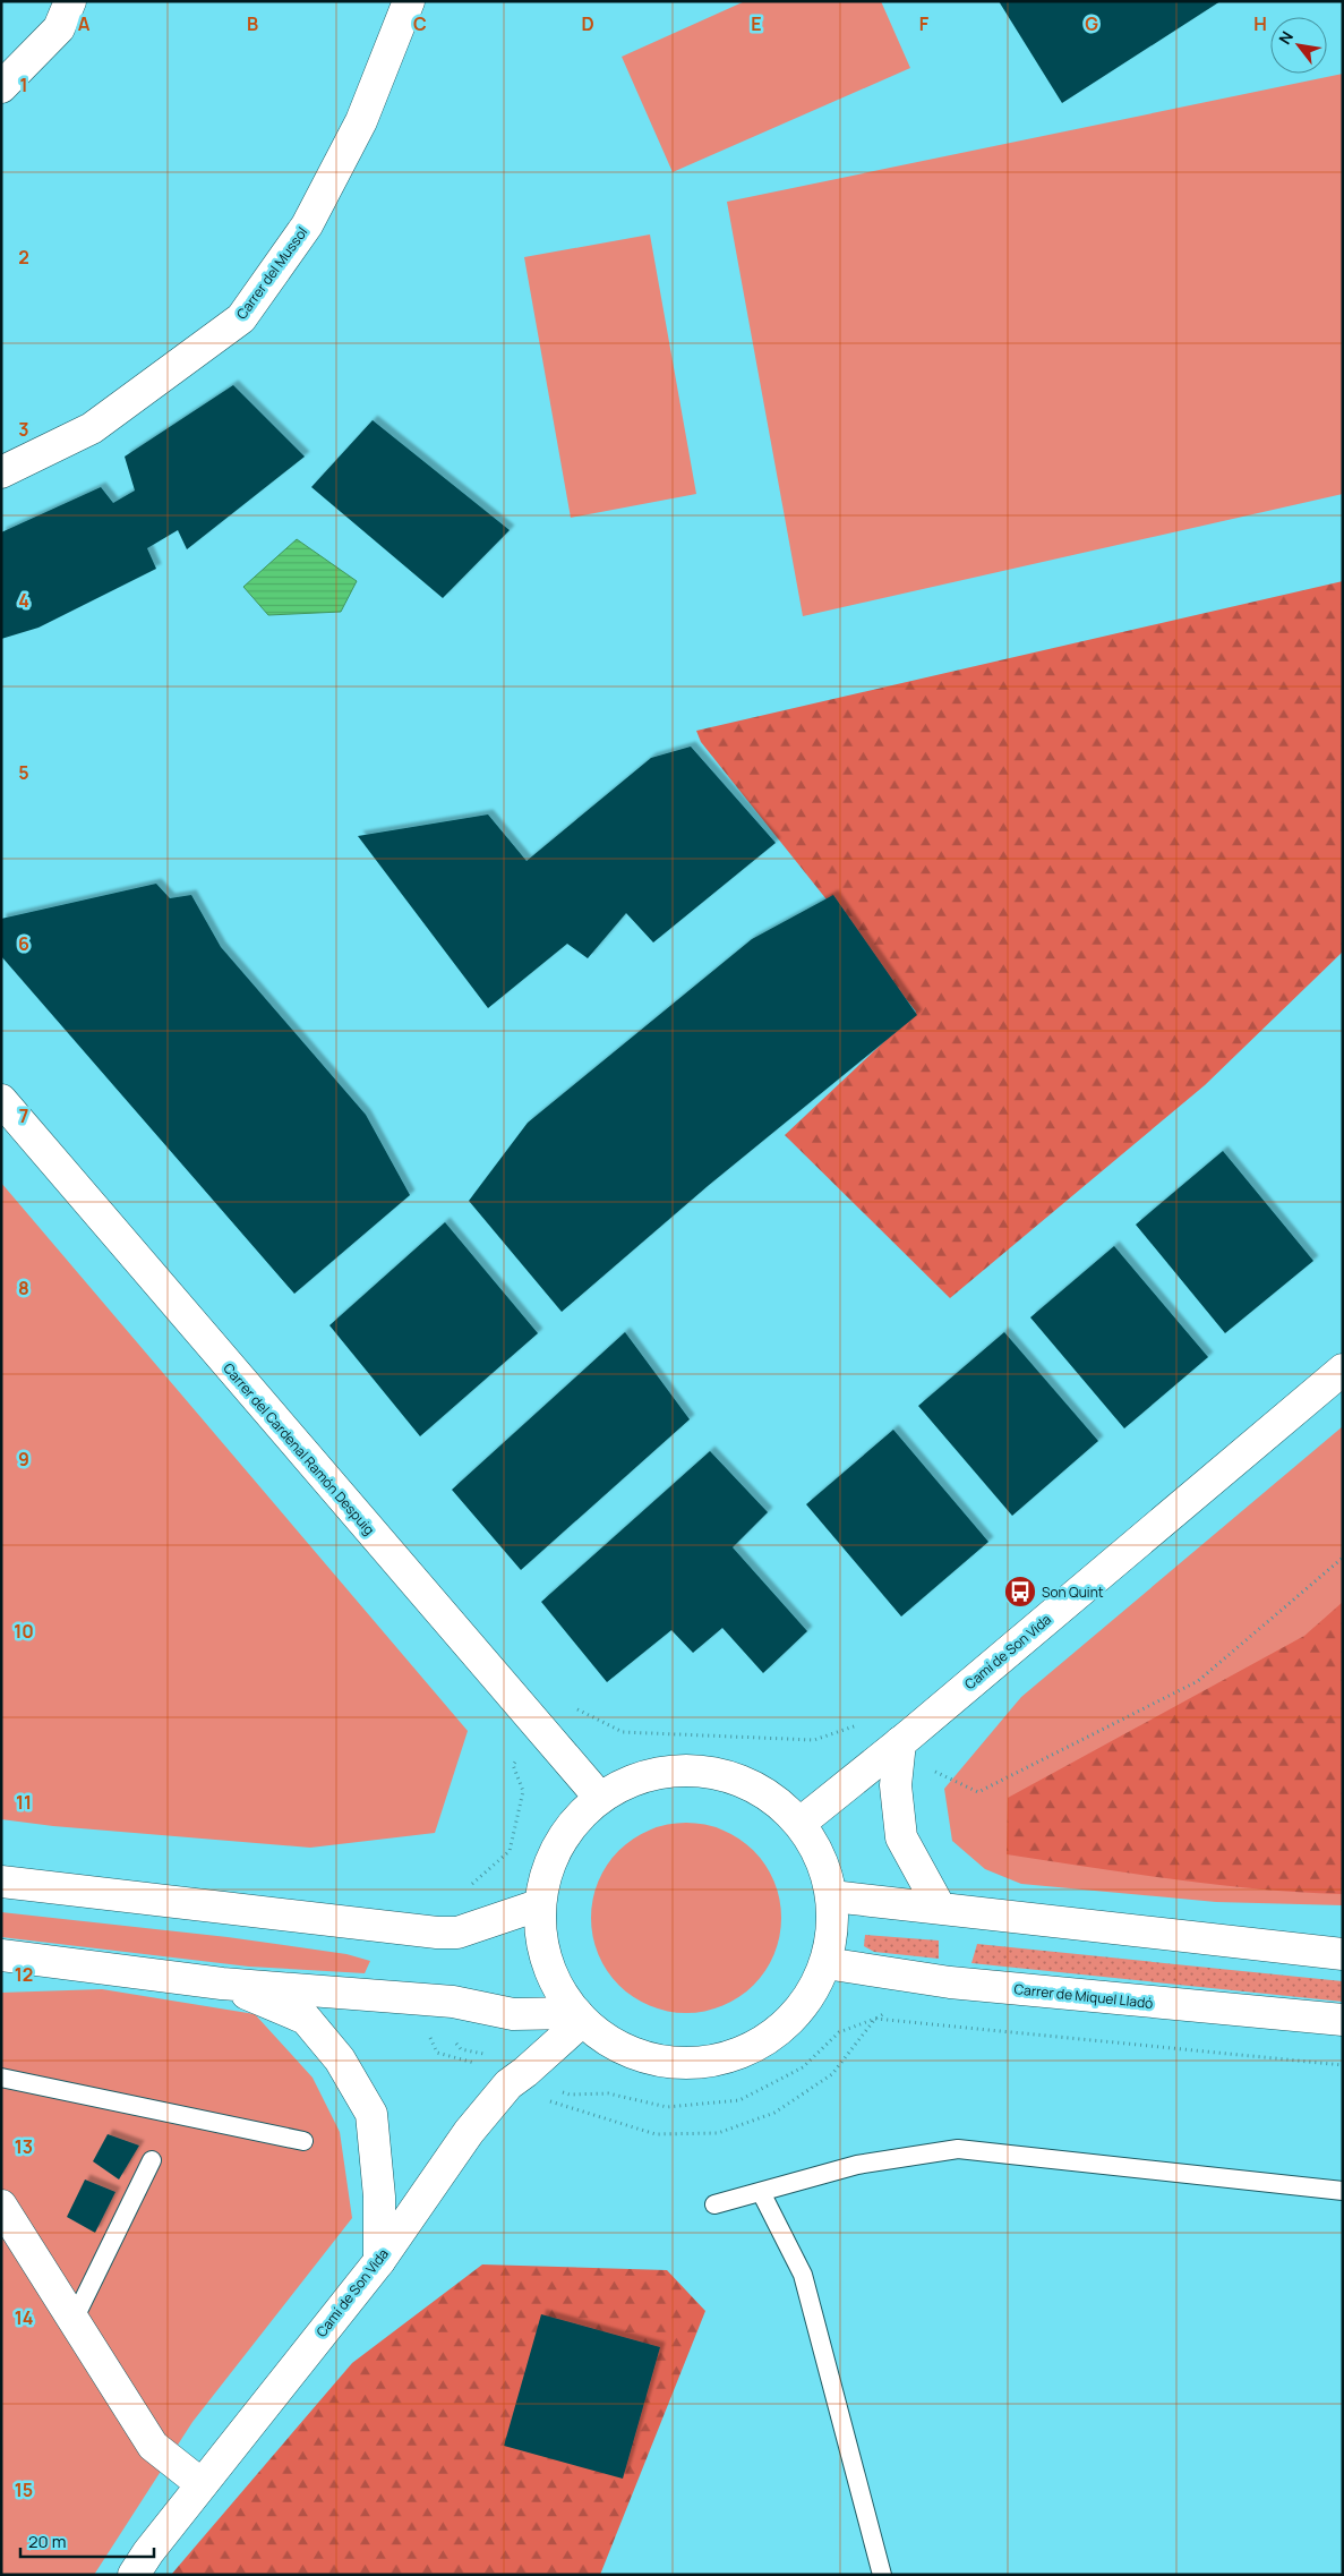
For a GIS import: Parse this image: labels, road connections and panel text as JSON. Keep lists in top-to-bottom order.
{
  "streets": {
    "street": [
      "Carrer del Mussol",
      "Carrer del Cardenal Ramón Despuig",
      "Camí de Son Vida",
      "Carrer de Miquel Lladó"
    ]
  },
  "places": {
    "bus stop": ["Son Quint"]
  },
  "scale_bar": "20 m",
  "north": "top left",
  "grid": {
    "columns": [
      "A",
      "B",
      "C",
      "D",
      "E",
      "F",
      "G",
      "H"
    ],
    "rows": [
      "1",
      "2",
      "3",
      "4",
      "5",
      "6",
      "7",
      "8",
      "9",
      "10",
      "11",
      "12",
      "13",
      "14",
      "15"
    ]
  }
}
